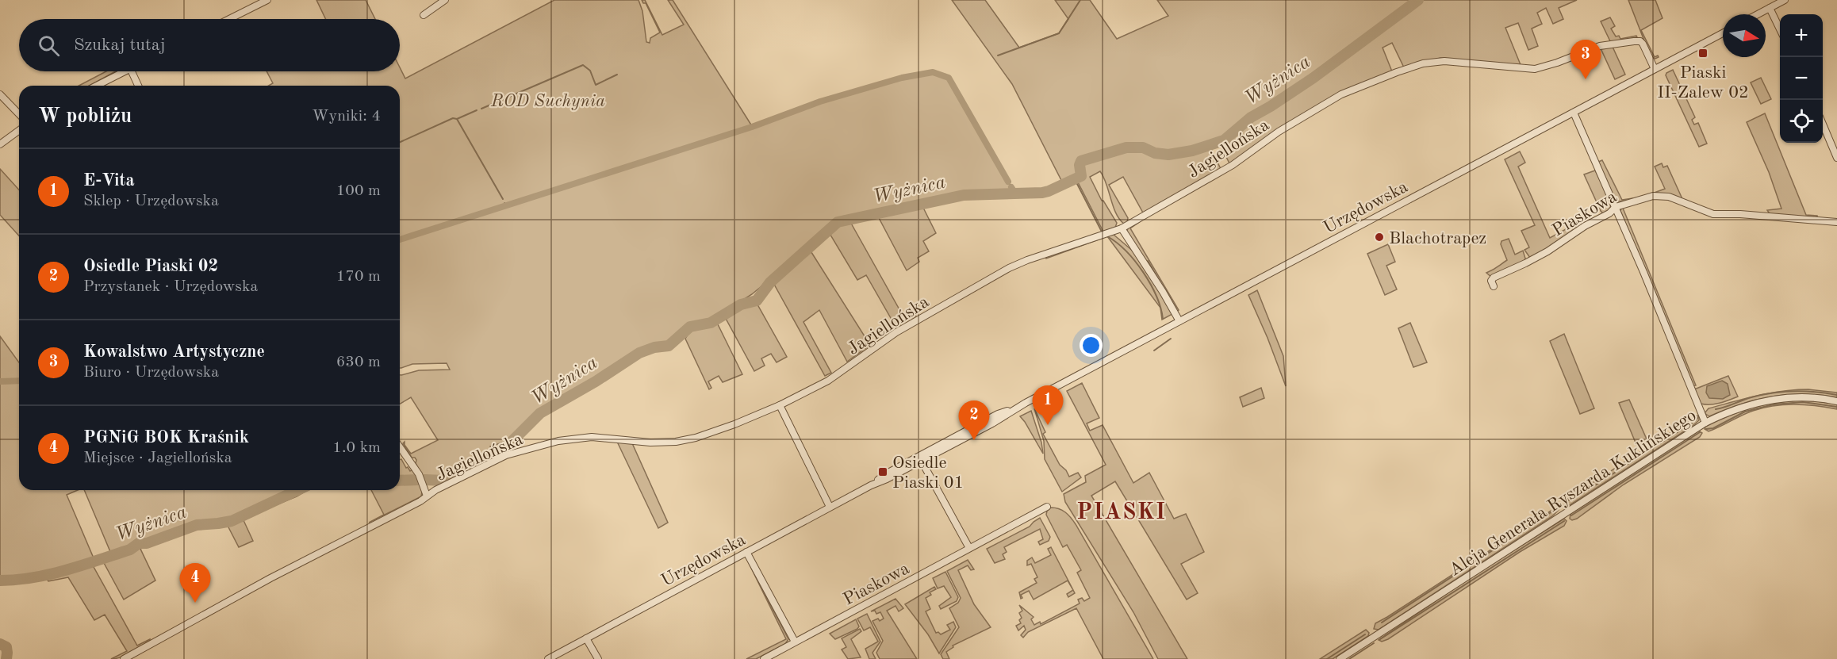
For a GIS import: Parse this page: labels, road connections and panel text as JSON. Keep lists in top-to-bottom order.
{
  "streets": {
    "street": [
      "Jagiellońska",
      "Urzędowska",
      "Piaskowa",
      "Aleja Generała Ryszarda Kuklińskiego"
    ]
  },
  "crossings": [
    ["Jagiellońska", "Urzędowska"]
  ],
  "districts": ["PIASKI"],
  "water": ["Wyżnica"],
  "parks": ["ROD Suchynia"],
  "places": {
    "transit": ["Piaski II-Zalew 02", "Osiedle Piaski 01"],
    "other": ["Blachotrapez"]
  },
  "north": "right",
  "page": {
    "map_buttons": ["+", "−"],
    "search": "Szukaj tutaj",
    "pins": [
      "3",
      "1",
      "2",
      "4"
    ],
    "heading": ["W pobliżu", "Wyniki: 4"],
    "list": [
      {
        "mark": "1",
        "name": "E-Vita",
        "note": "Sklep · Urzędowska",
        "value": "100 m"
      },
      {
        "mark": "2",
        "name": "Osiedle Piaski 02",
        "note": "Przystanek · Urzędowska",
        "value": "170 m"
      },
      {
        "mark": "3",
        "name": "Kowalstwo Artystyczne",
        "note": "Biuro · Urzędowska",
        "value": "630 m"
      },
      {
        "mark": "4",
        "name": "PGNiG BOK Kraśnik",
        "note": "Miejsce · Jagiellońska",
        "value": "1.0 km"
      }
    ]
  }
}
